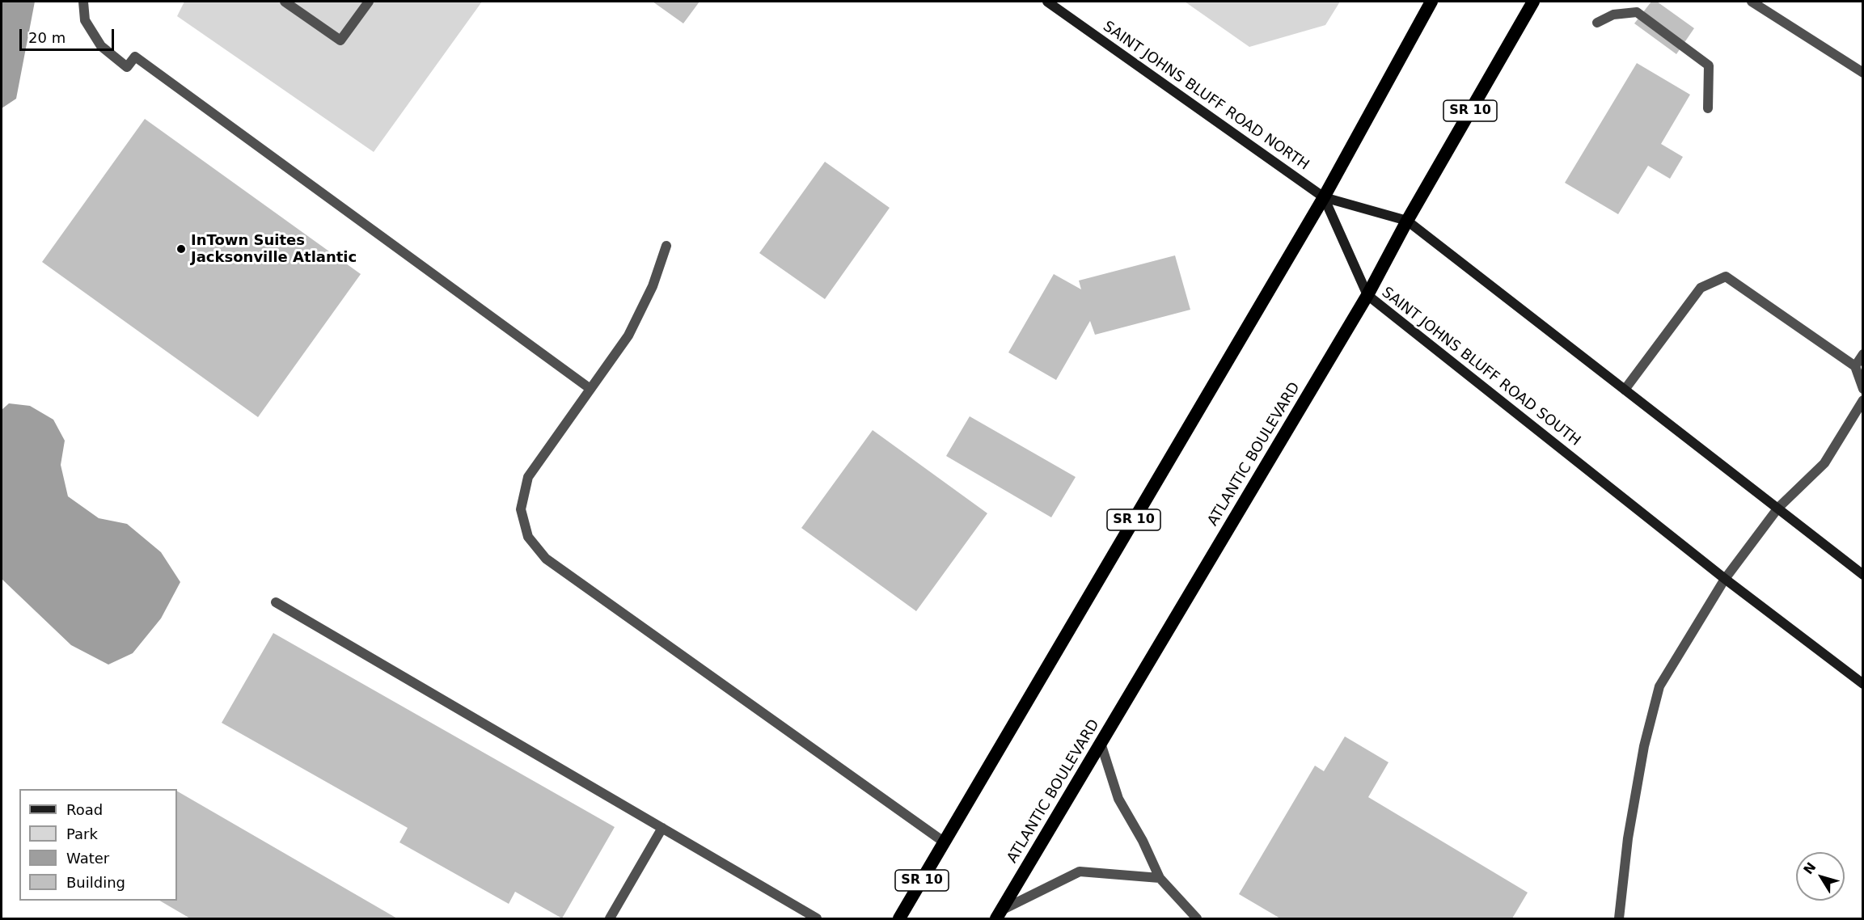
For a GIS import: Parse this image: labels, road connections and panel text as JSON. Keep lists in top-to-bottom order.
{
  "streets": {
    "highway": ["SR 10", "ATLANTIC BOULEVARD"],
    "main road": ["SAINT JOHNS BLUFF ROAD NORTH", "SAINT JOHNS BLUFF ROAD SOUTH"]
  },
  "crossings": [
    ["SAINT JOHNS BLUFF ROAD NORTH", "SR 10"],
    ["SAINT JOHNS BLUFF ROAD NORTH", "SAINT JOHNS BLUFF ROAD SOUTH"],
    ["SR 10", "SAINT JOHNS BLUFF ROAD SOUTH"],
    ["SAINT JOHNS BLUFF ROAD SOUTH", "ATLANTIC BOULEVARD"]
  ],
  "places": ["InTown Suites Jacksonville Atlantic"],
  "legend": [
    "Road",
    "Park",
    "Water",
    "Building"
  ],
  "scale_bar": "20 m",
  "north": "top left"
}
